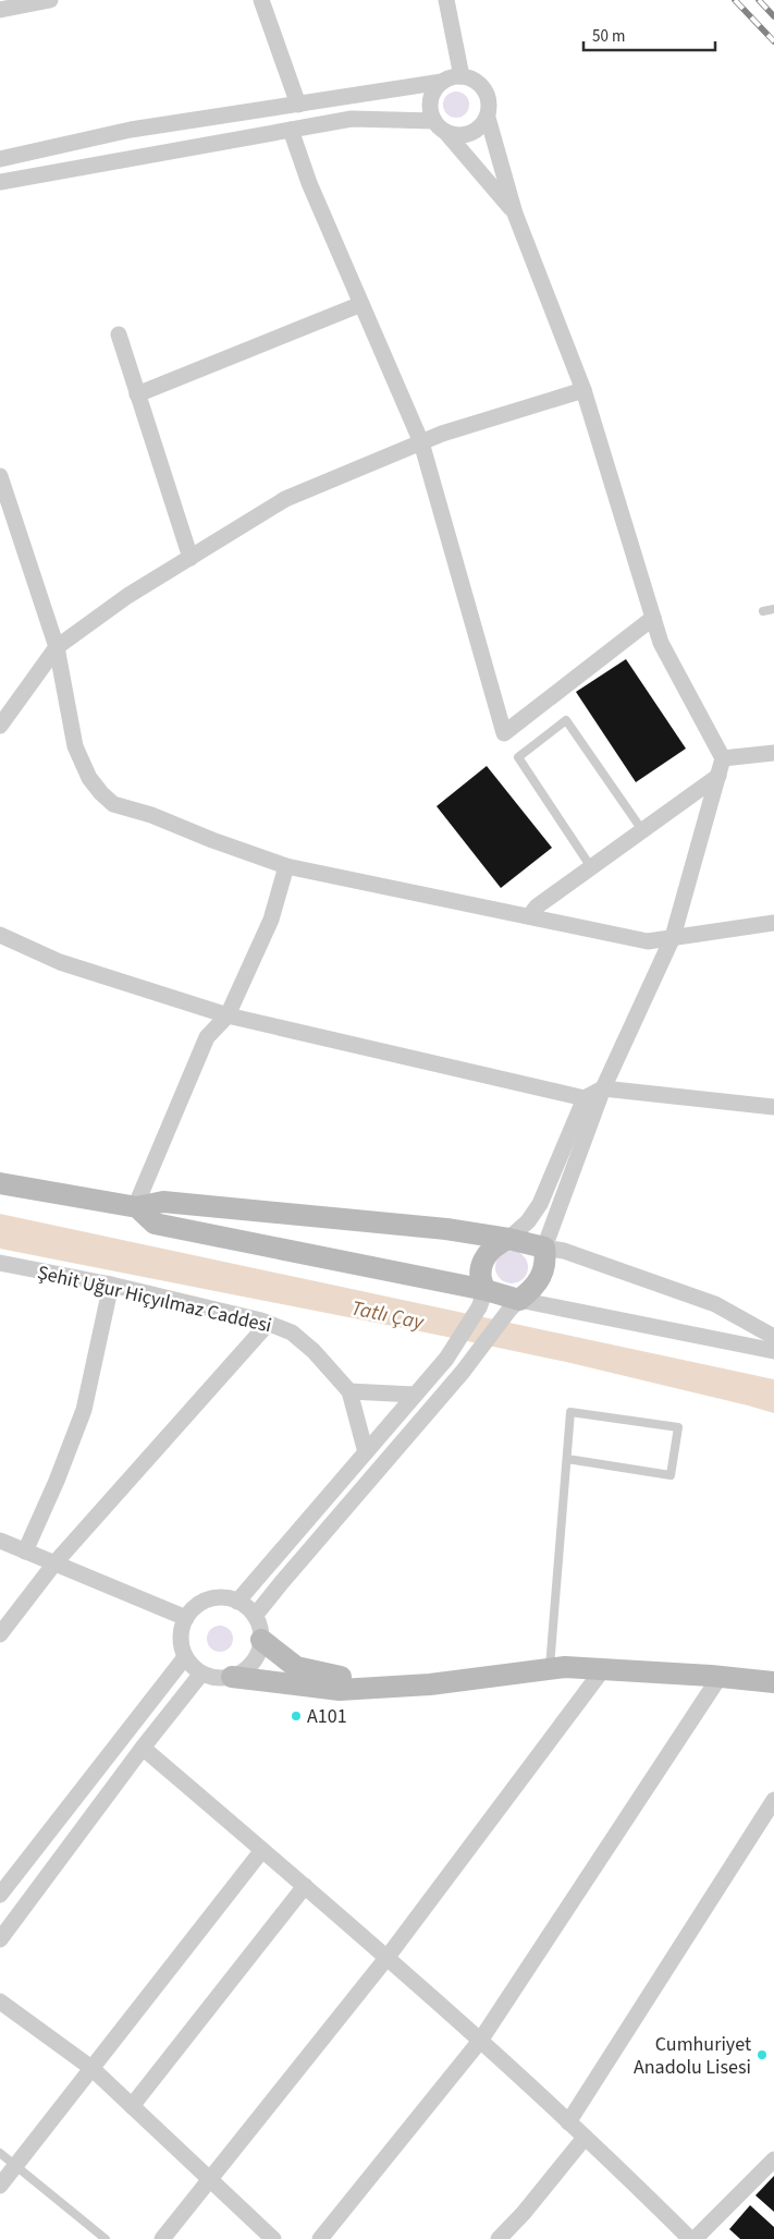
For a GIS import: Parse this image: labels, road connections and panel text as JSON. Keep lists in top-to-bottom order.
{
  "streets": {
    "street": ["Şehit Uğur Hiçyılmaz Caddesi"]
  },
  "water": ["Tatlı Çay"],
  "places": ["A101", "Cumhuriyet Anadolu Lisesi"],
  "scale_bar": "50 m"
}
